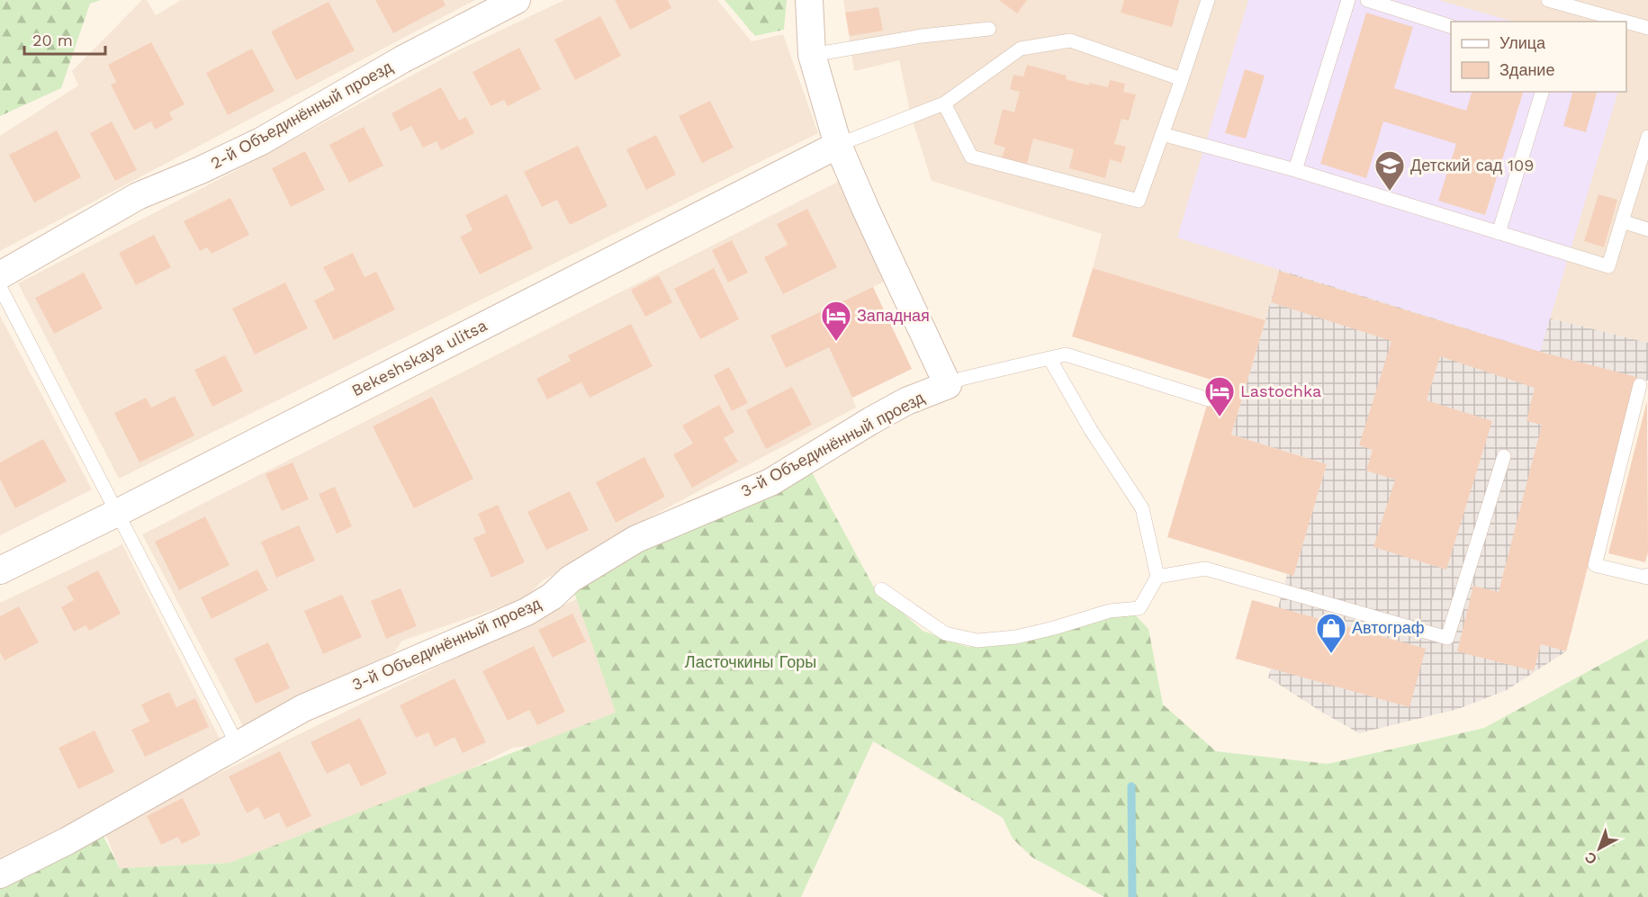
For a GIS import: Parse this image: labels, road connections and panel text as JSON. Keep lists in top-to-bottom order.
{
  "streets": {
    "street": ["2-й Объединённый проезд", "Bekeshskaya ulitsa", "3-й Объединённый проезд"]
  },
  "parks": ["Ласточкины Горы"],
  "places": {
    "school or university": ["Детский сад 109"],
    "hotel": ["Западная", "Lastochka"],
    "shop": ["Автограф"]
  },
  "legend": ["Улица", "Здание"],
  "scale_bar": "20 m",
  "north": "bottom left"
}
